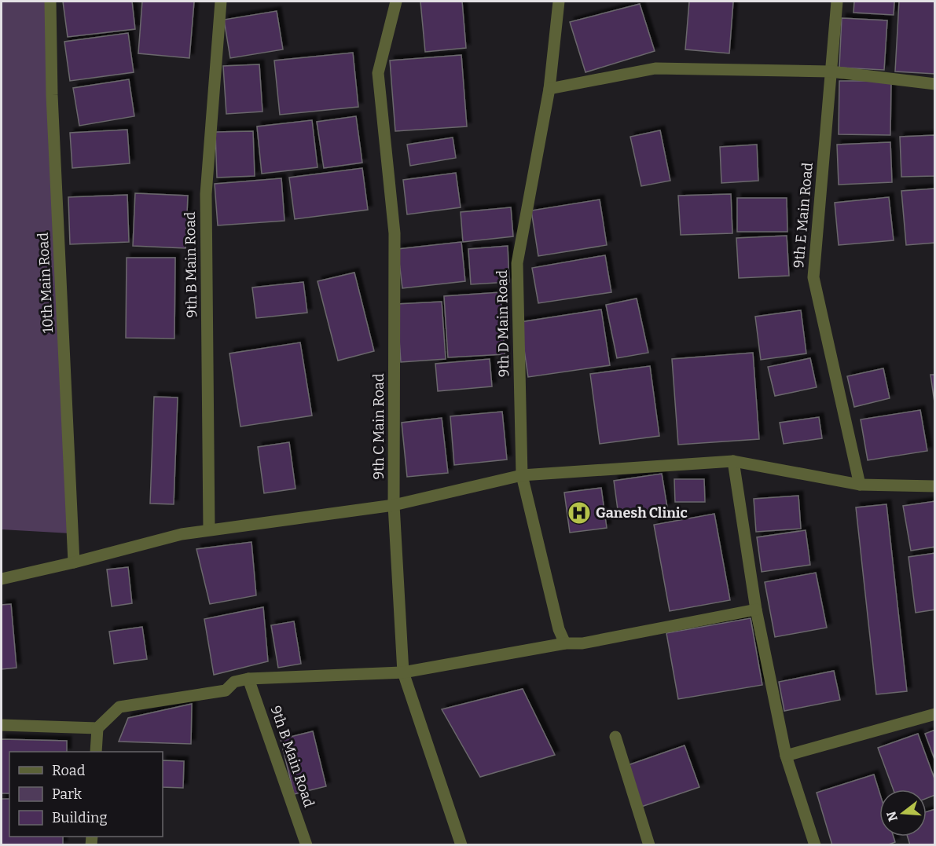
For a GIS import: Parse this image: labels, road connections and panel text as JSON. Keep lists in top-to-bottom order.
{
  "streets": {
    "street": [
      "9th E Main Road",
      "9th B Main Road",
      "10th Main Road",
      "9th D Main Road",
      "9th C Main Road"
    ]
  },
  "places": {
    "hospital": ["Ganesh Clinic"]
  },
  "legend": ["Road", "Park", "Building"],
  "north": "left"
}
